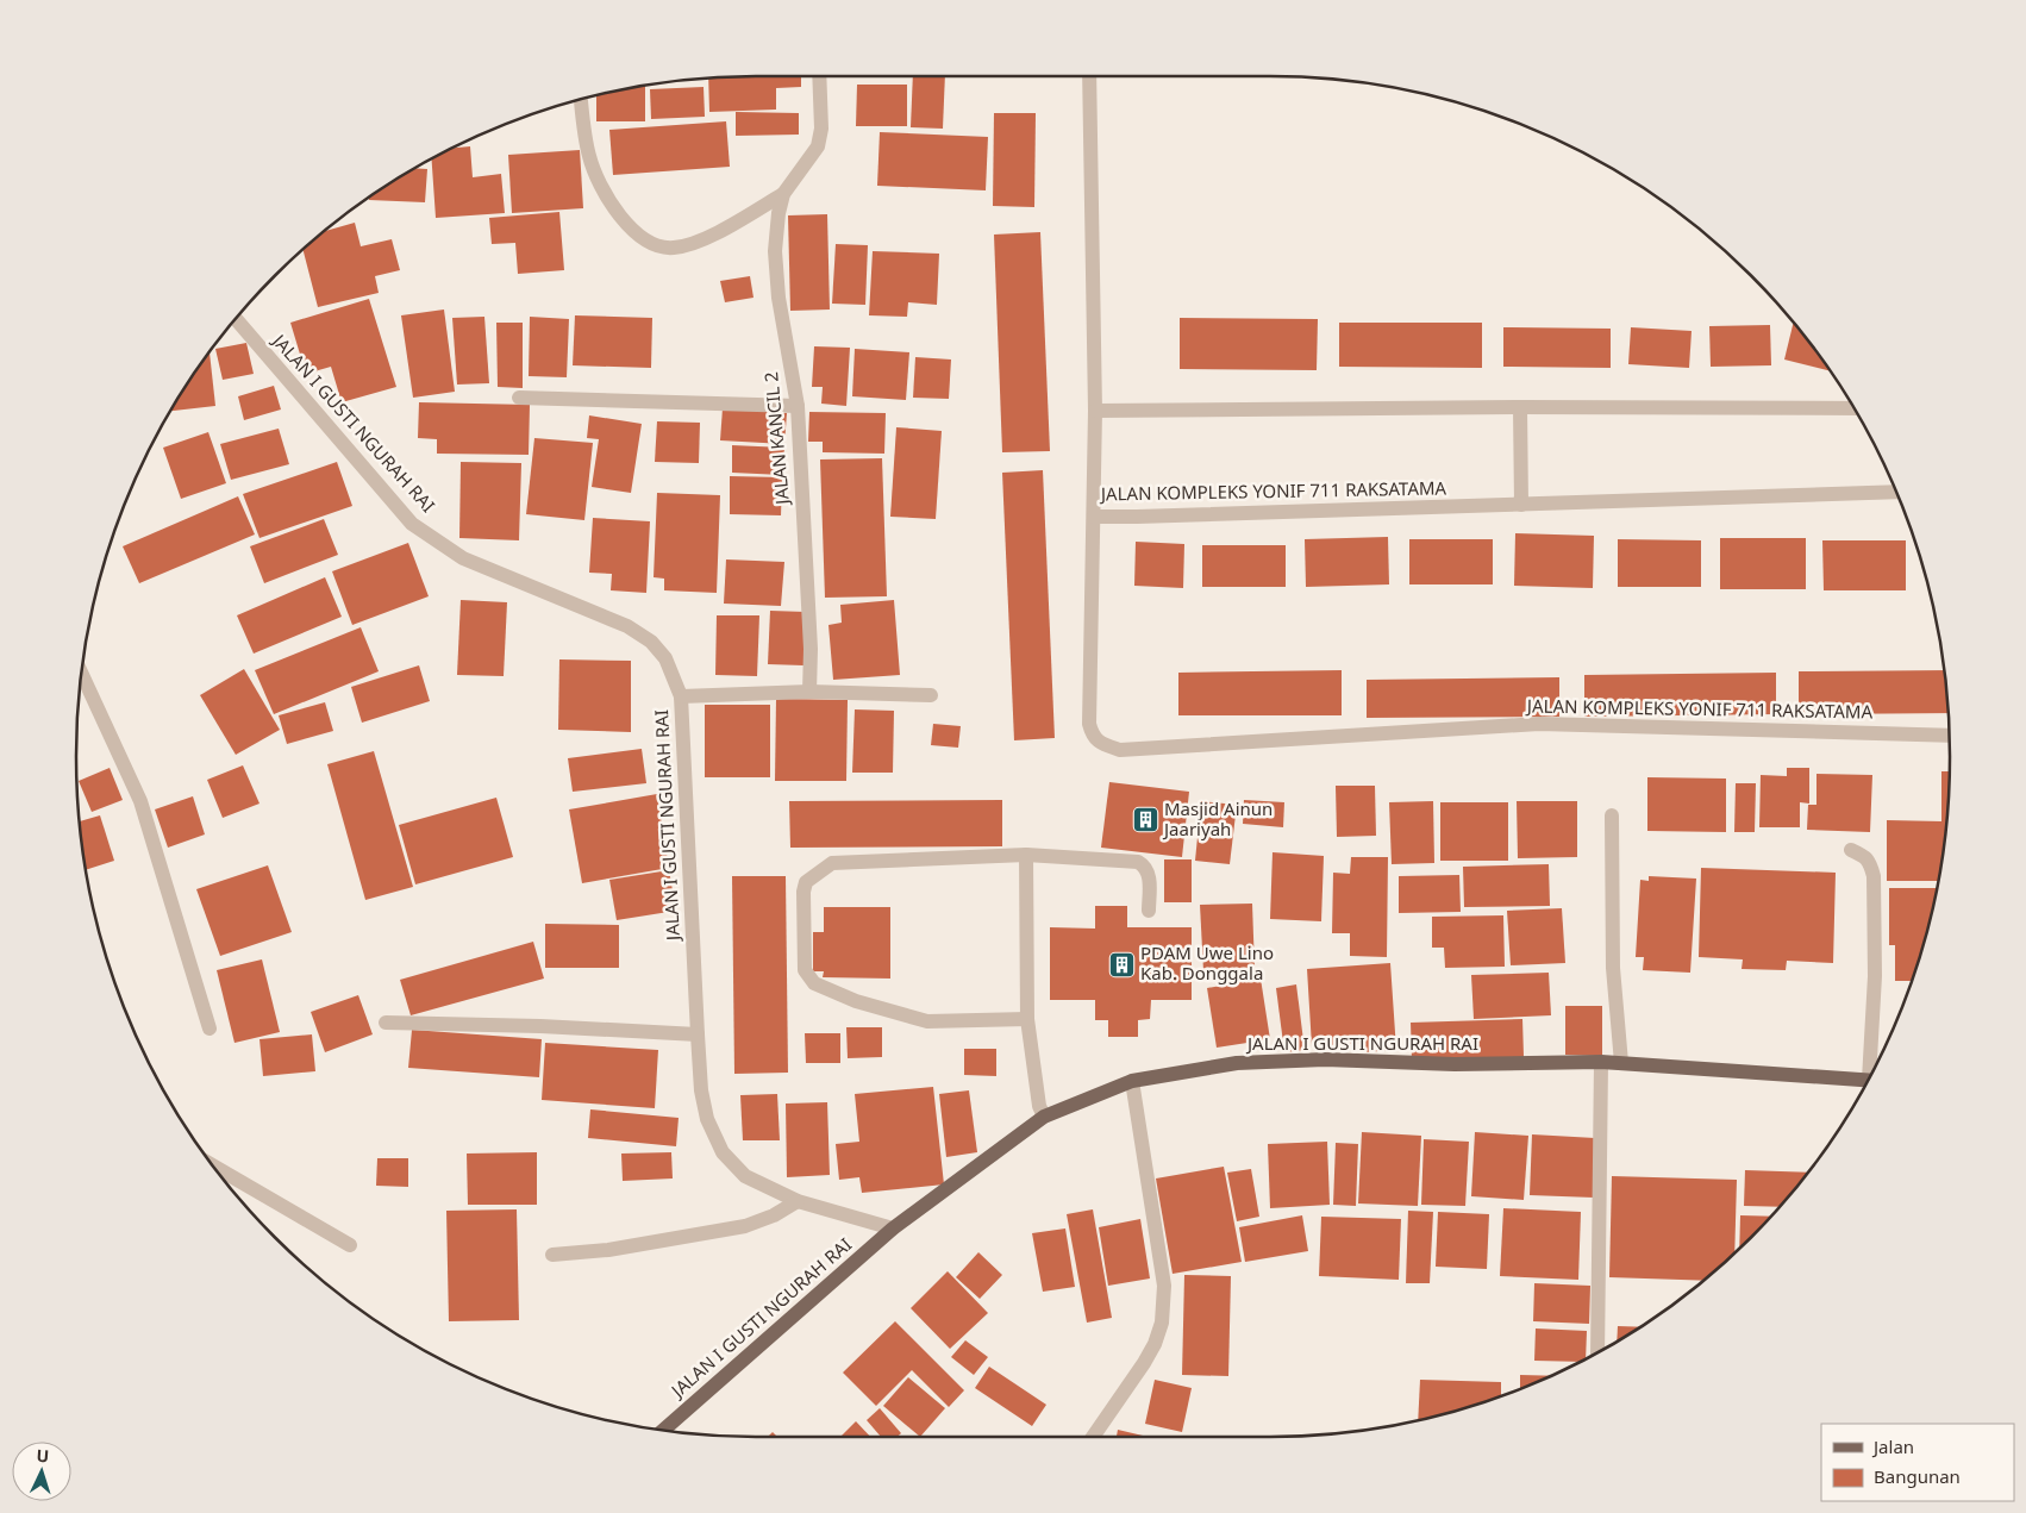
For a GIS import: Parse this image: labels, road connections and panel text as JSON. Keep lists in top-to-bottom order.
{
  "streets": {
    "main road": ["JALAN I GUSTI NGURAH RAI"],
    "street": ["JALAN KANCIL 2", "JALAN KOMPLEKS YONIF 711 RAKSATAMA"]
  },
  "places": {
    "building": ["Masjid Ainun Jaariyah", "PDAM Uwe Lino Kab. Donggala"]
  },
  "legend": ["Jalan", "Bangunan"],
  "north": "top"
}
